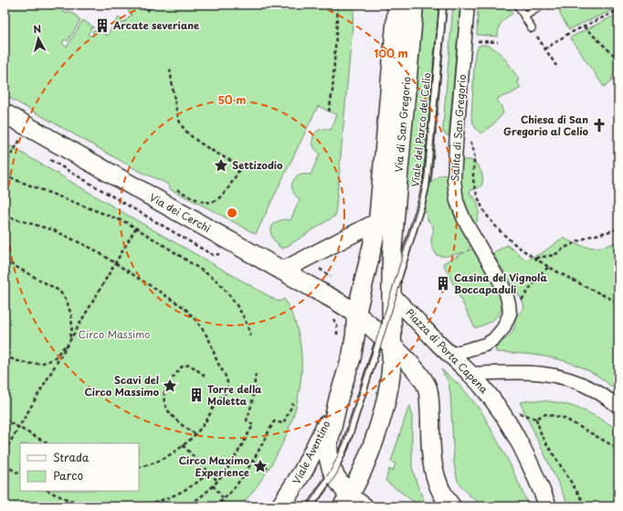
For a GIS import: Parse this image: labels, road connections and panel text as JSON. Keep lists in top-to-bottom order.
{
  "streets": {
    "main road": [
      "Via di San Gregorio",
      "Via dei Cerchi",
      "Piazza di Porta Capena",
      "Viale Aventino"
    ],
    "street": ["Salita di San Gregorio"],
    "lane": ["Viale del Parco del Celio"]
  },
  "crossings": [
    ["Via di San Gregorio", "Piazza di Porta Capena"],
    ["Salita di San Gregorio", "Piazza di Porta Capena"],
    ["Viale del Parco del Celio", "Piazza di Porta Capena"],
    ["Via dei Cerchi", "Piazza di Porta Capena"],
    ["Piazza di Porta Capena", "Viale Aventino"]
  ],
  "parks": ["Circo Massimo"],
  "places": {
    "building": ["Arcate severiane", "Casina del Vignola Boccapaduli", "Torre della Moletta"],
    "church": ["Chiesa di San Gregorio al Celio"],
    "place": ["Settizodio", "Scavi del Circo Massimo", "Circo Maximo Experience"]
  },
  "legend": ["Strada", "Parco"],
  "north": "top",
  "rings": ["100 m", "50 m"]
}
